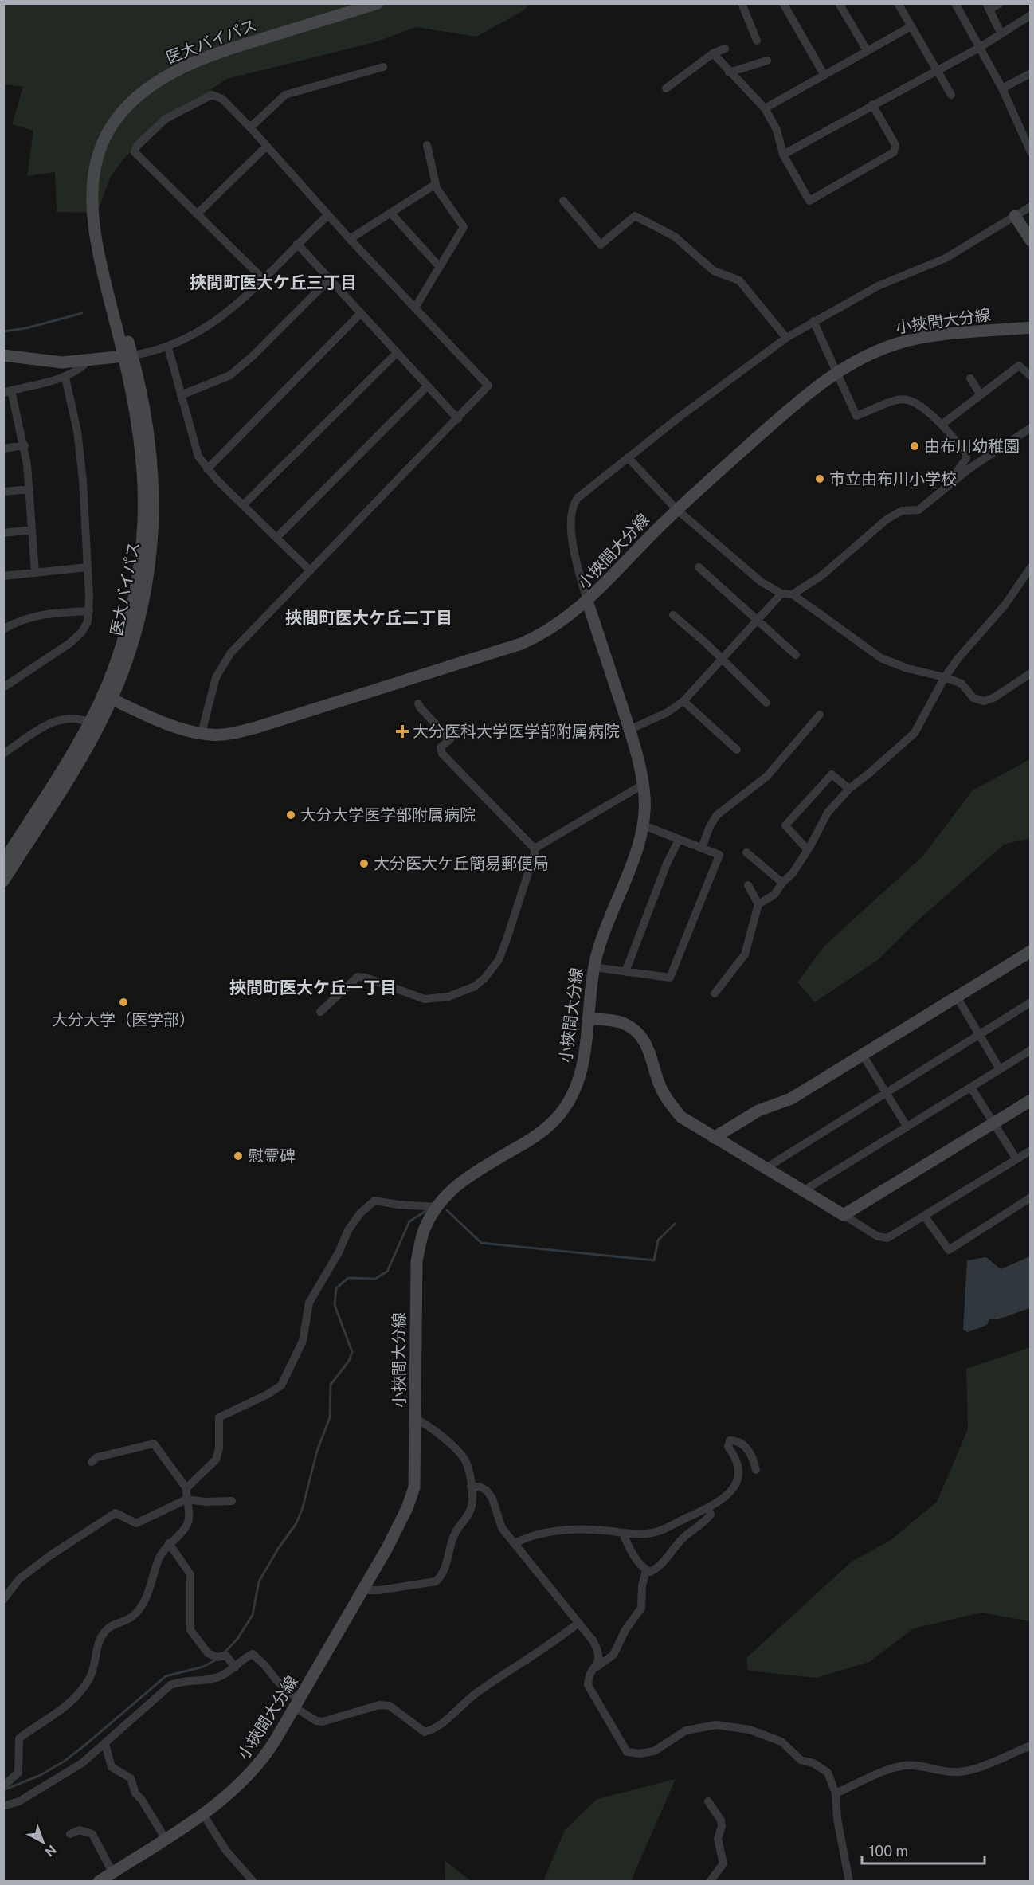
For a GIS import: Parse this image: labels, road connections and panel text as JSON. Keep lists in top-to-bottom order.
{
  "streets": {
    "main road": ["医大バイパス", "小挾間大分線"]
  },
  "districts": ["挾間町医大ケ丘三丁目", "挾間町医大ケ丘二丁目", "挾間町医大ケ丘一丁目"],
  "places": {
    "other": [
      "由布川幼稚園",
      "市立由布川小学校",
      "大分大学医学部附属病院",
      "大分医大ケ丘簡易郵便局",
      "大分大学（医学部）",
      "慰霊碑"
    ],
    "health": ["大分医科大学医学部附属病院"]
  },
  "scale_bar": "100 m",
  "north": "bottom right"
}
